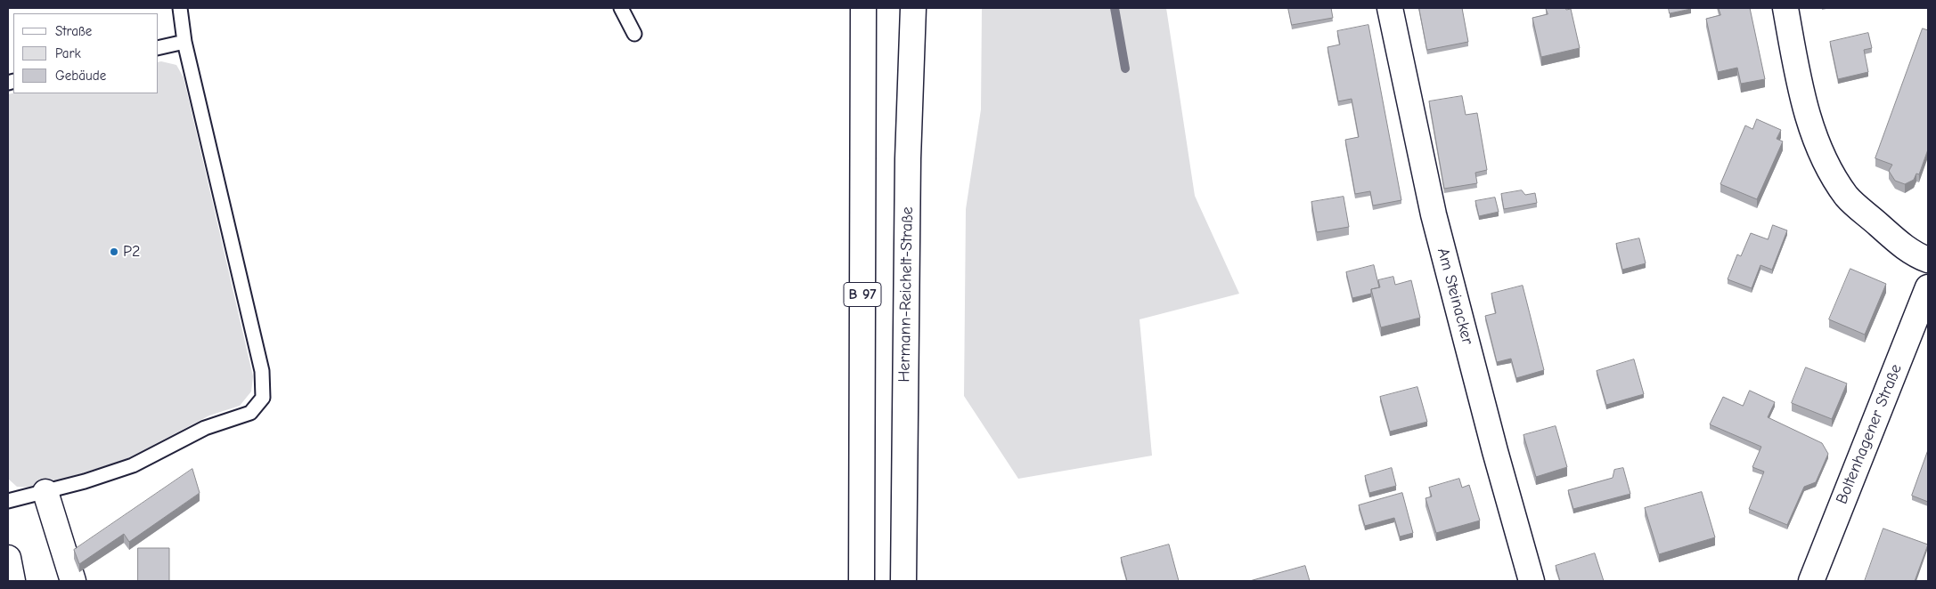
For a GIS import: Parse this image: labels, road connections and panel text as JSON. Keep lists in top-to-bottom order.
{
  "streets": {
    "street": [
      "B 97",
      "Hermann-Reichelt-Straße",
      "Am Steinacker",
      "Boltenhagener Straße"
    ]
  },
  "places": ["P2"],
  "legend": ["Straße", "Park", "Gebäude"]
}
